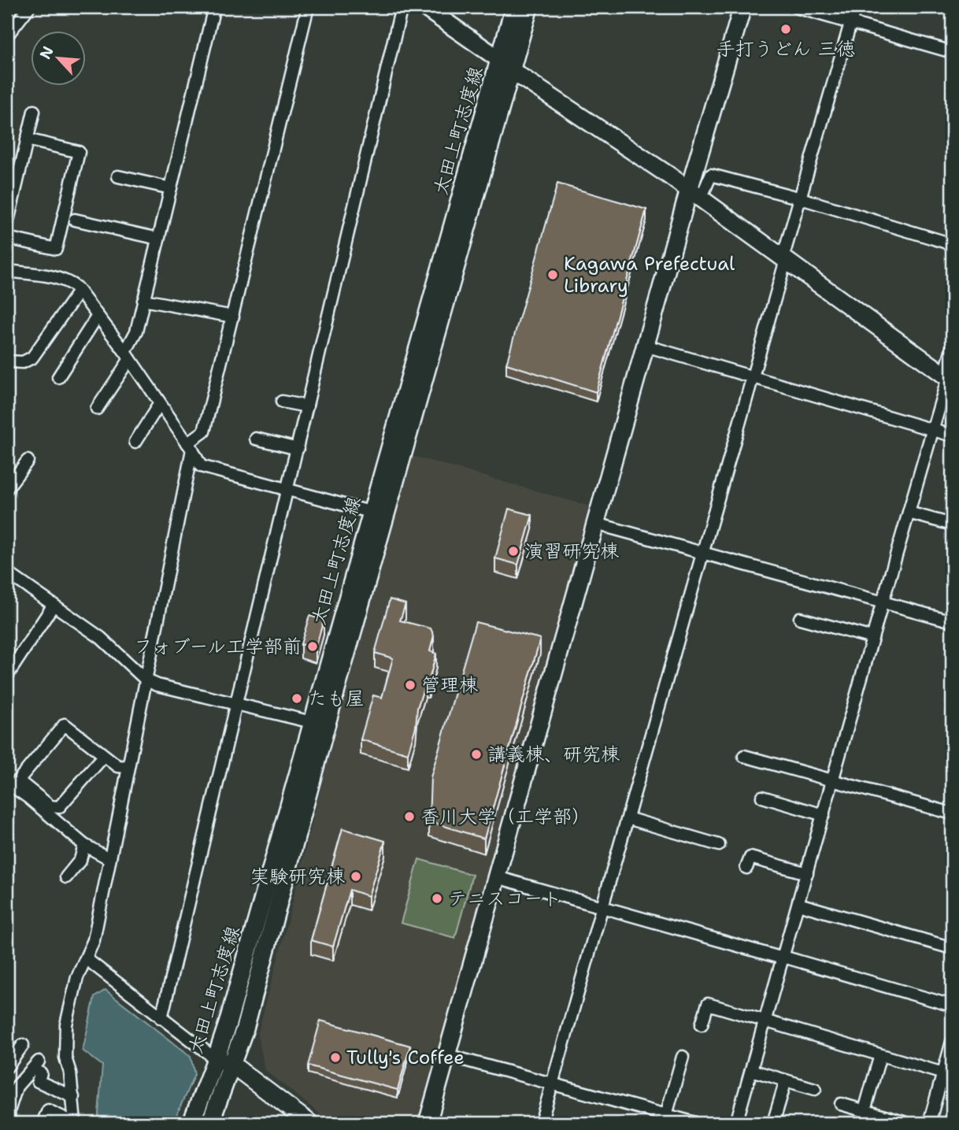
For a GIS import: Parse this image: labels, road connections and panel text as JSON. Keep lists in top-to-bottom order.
{
  "streets": {
    "street": ["太田上町志度線"]
  },
  "places": [
    "手打うどん 三徳",
    "Kagawa Prefectual Library",
    "演習研究棟",
    "フォブール工学部前",
    "管理棟",
    "たも屋",
    "講義棟、研究棟",
    "香川大学（工学部）",
    "実験研究棟",
    "テニスコート",
    "Tully's Coffee"
  ],
  "north": "top left"
}
